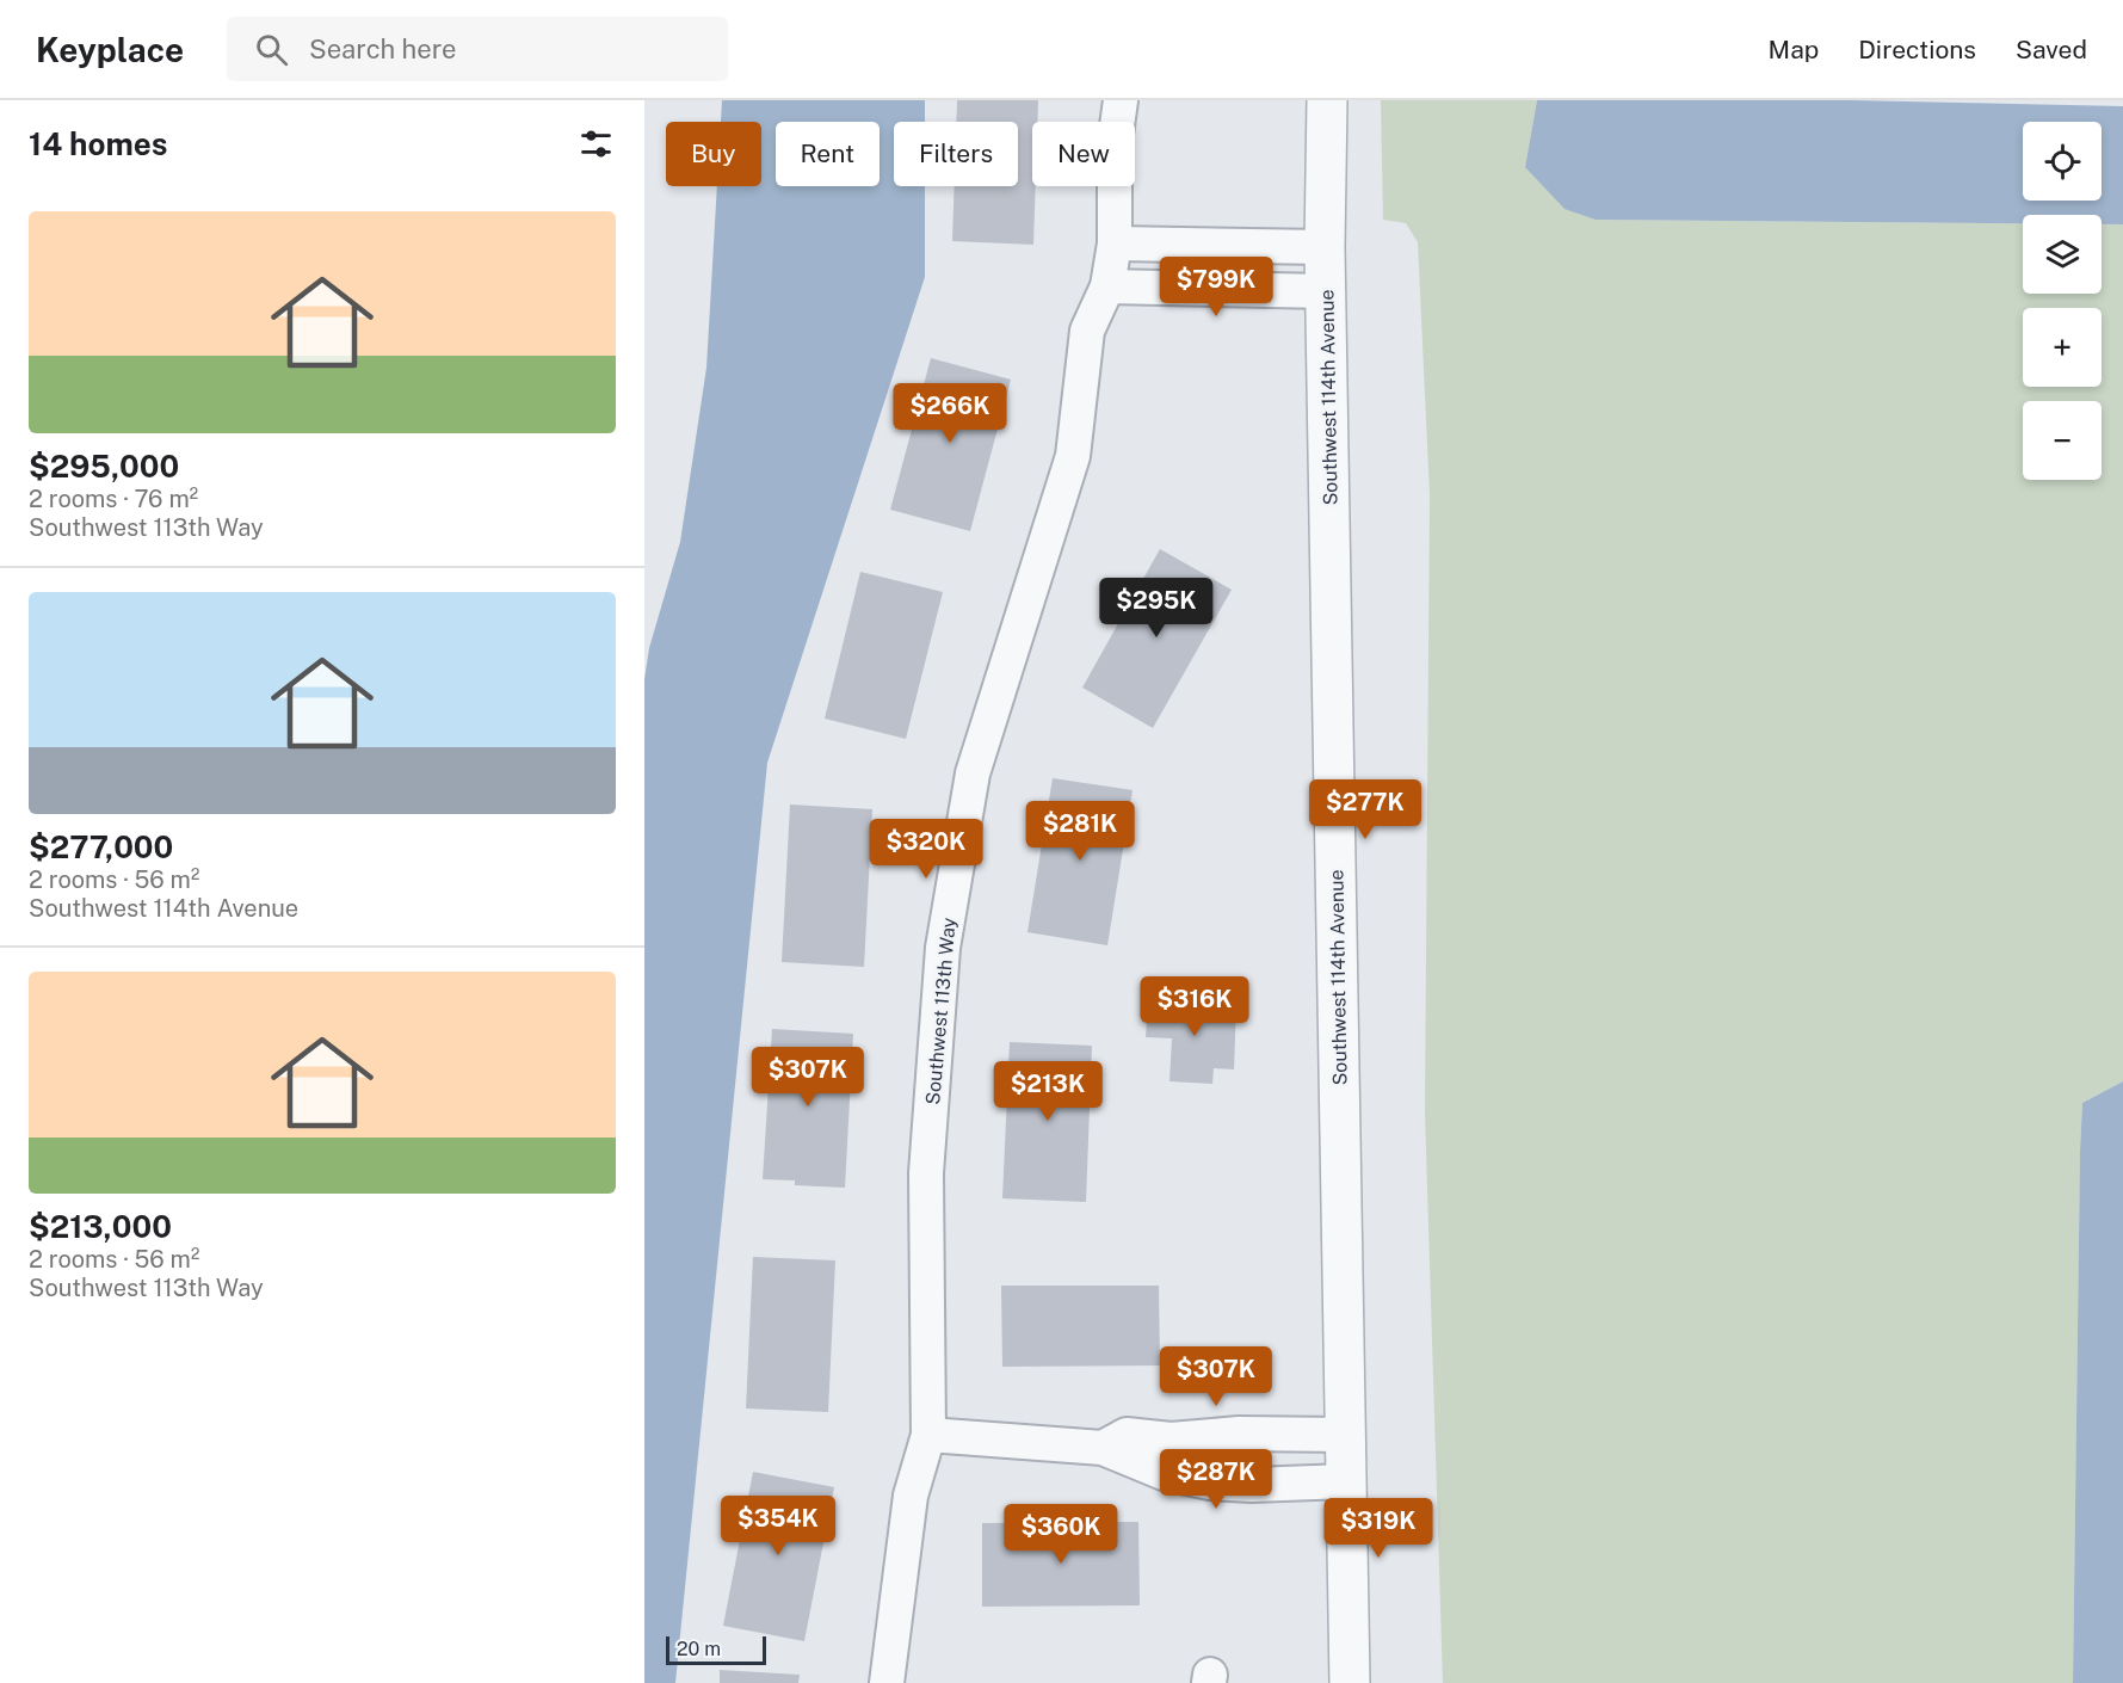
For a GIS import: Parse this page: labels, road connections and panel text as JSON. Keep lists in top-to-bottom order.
{
  "streets": {
    "street": ["Southwest 114th Avenue", "Southwest 113th Way"]
  },
  "scale_bar": "20 m",
  "page": {
    "header": "Keyplace",
    "search": "Search here",
    "nav": ["Map", "Directions", "Saved"],
    "heading": "14 homes",
    "map_buttons": ["+", "−"],
    "chip": [
      "Buy",
      "Rent",
      "Filters",
      "New"
    ],
    "list": [
      {
        "name": "$295,000",
        "note": "2 rooms · 76 m² · Southwest 113th Way"
      },
      {
        "name": "$277,000",
        "note": "2 rooms · 56 m² · Southwest 114th Avenue"
      },
      {
        "name": "$213,000",
        "note": "2 rooms · 56 m² · Southwest 113th Way"
      }
    ],
    "price": [
      "$799K",
      "$266K",
      "$295K",
      "$277K",
      "$281K",
      "$320K",
      "$316K",
      "$307K",
      "$213K",
      "$307K",
      "$287K",
      "$354K",
      "$319K",
      "$360K"
    ],
    "scale": "20 m"
  }
}
